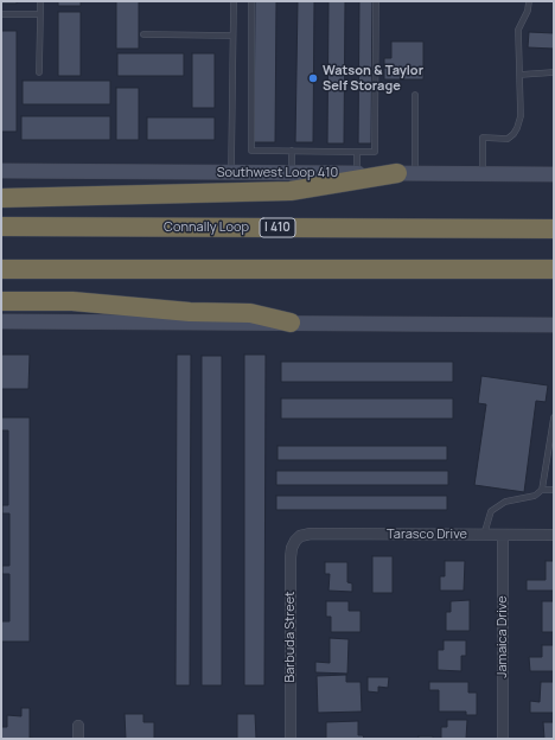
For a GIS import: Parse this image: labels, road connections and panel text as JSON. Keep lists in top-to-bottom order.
{
  "streets": {
    "highway": ["Connally Loop", "I 410"],
    "main road": ["Southwest Loop 410"],
    "street": ["Tarasco Drive", "Barbuda Street", "Jamaica Drive"]
  },
  "crossings": [
    ["Tarasco Drive", "Barbuda Street"],
    ["Tarasco Drive", "Jamaica Drive"]
  ],
  "places": ["Watson & Taylor Self Storage"]
}
